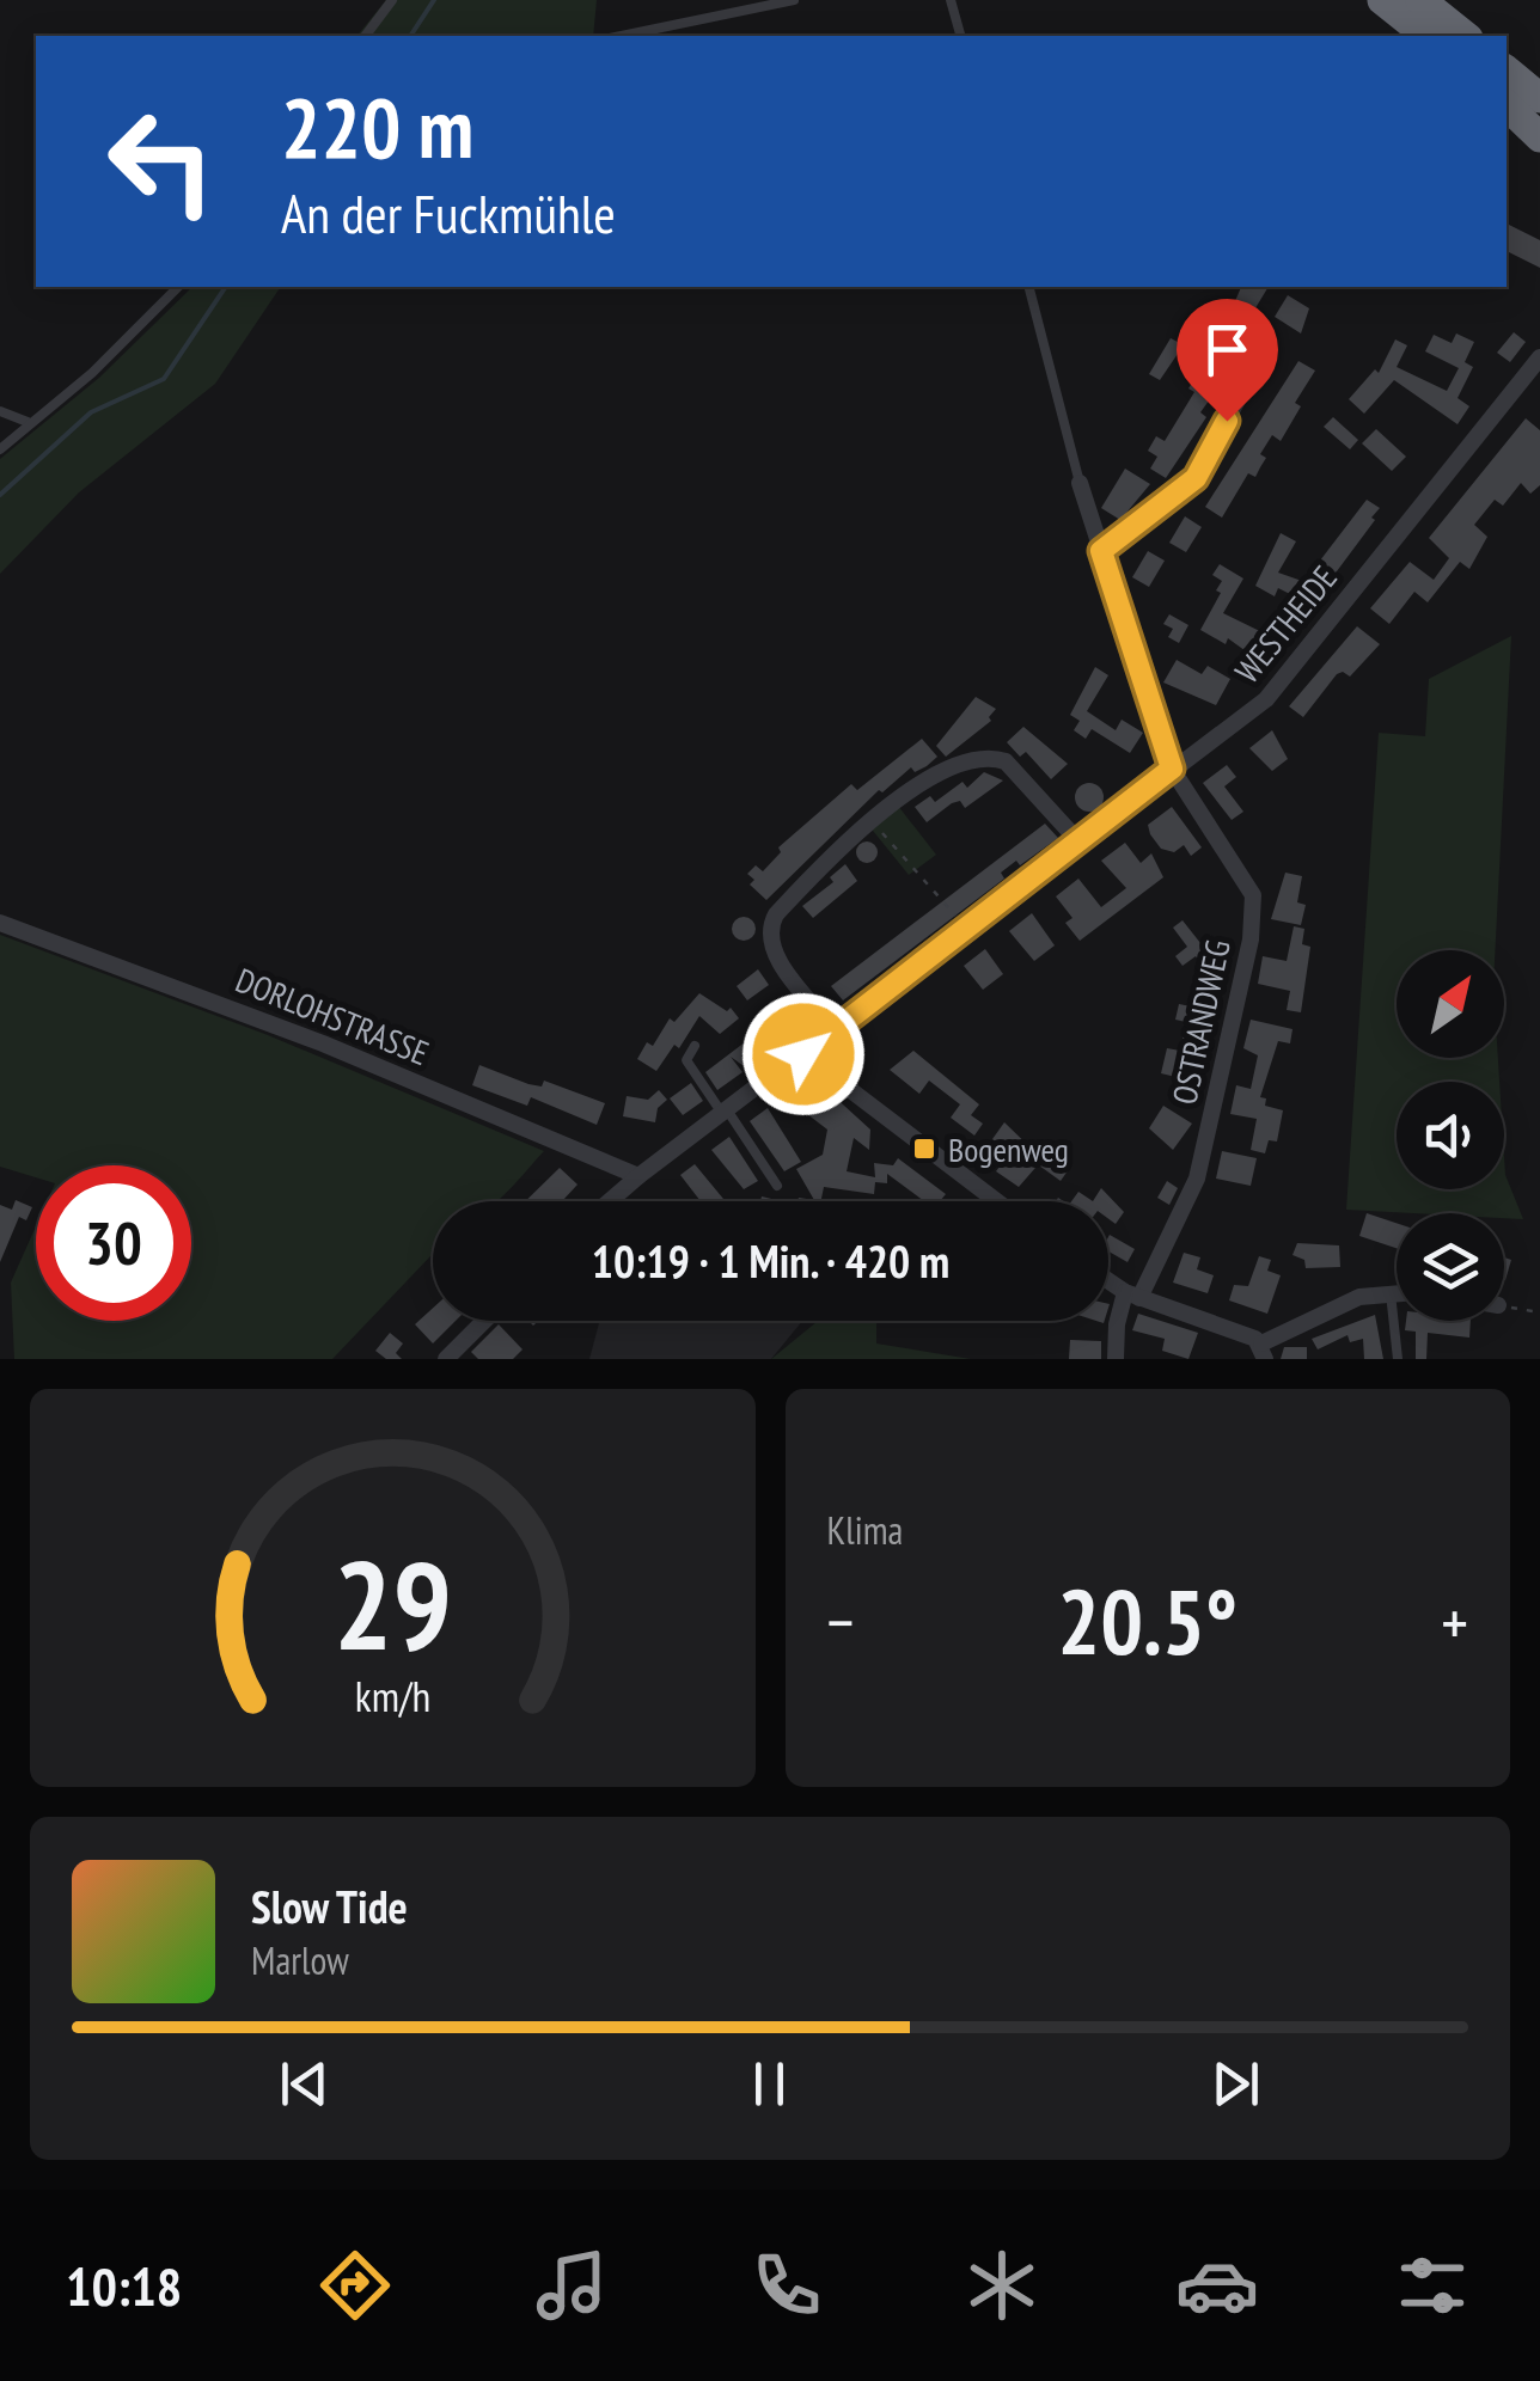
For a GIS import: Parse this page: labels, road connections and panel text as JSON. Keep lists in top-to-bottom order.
{
  "streets": {
    "street": ["WESTHEIDE", "DORLOHSTRASSE", "OSTRANDWEG"]
  },
  "crossings": [
    ["WESTHEIDE", "DORLOHSTRASSE"],
    ["WESTHEIDE", "OSTRANDWEG"]
  ],
  "places": {
    "transit": ["Bogenweg"]
  },
  "north": "top right",
  "page": {
    "turn": ["220 m", "An der Fuckmühle"],
    "limit": "30",
    "trip": "10:19 · 1 Min. · 420 m",
    "tile": "Klima",
    "heat": ["−", "20.5°", "+"],
    "song": ["Slow Tide", "Marlow"],
    "tabs": "10:18",
    "gauge": ["29", "km/h"]
  }
}
